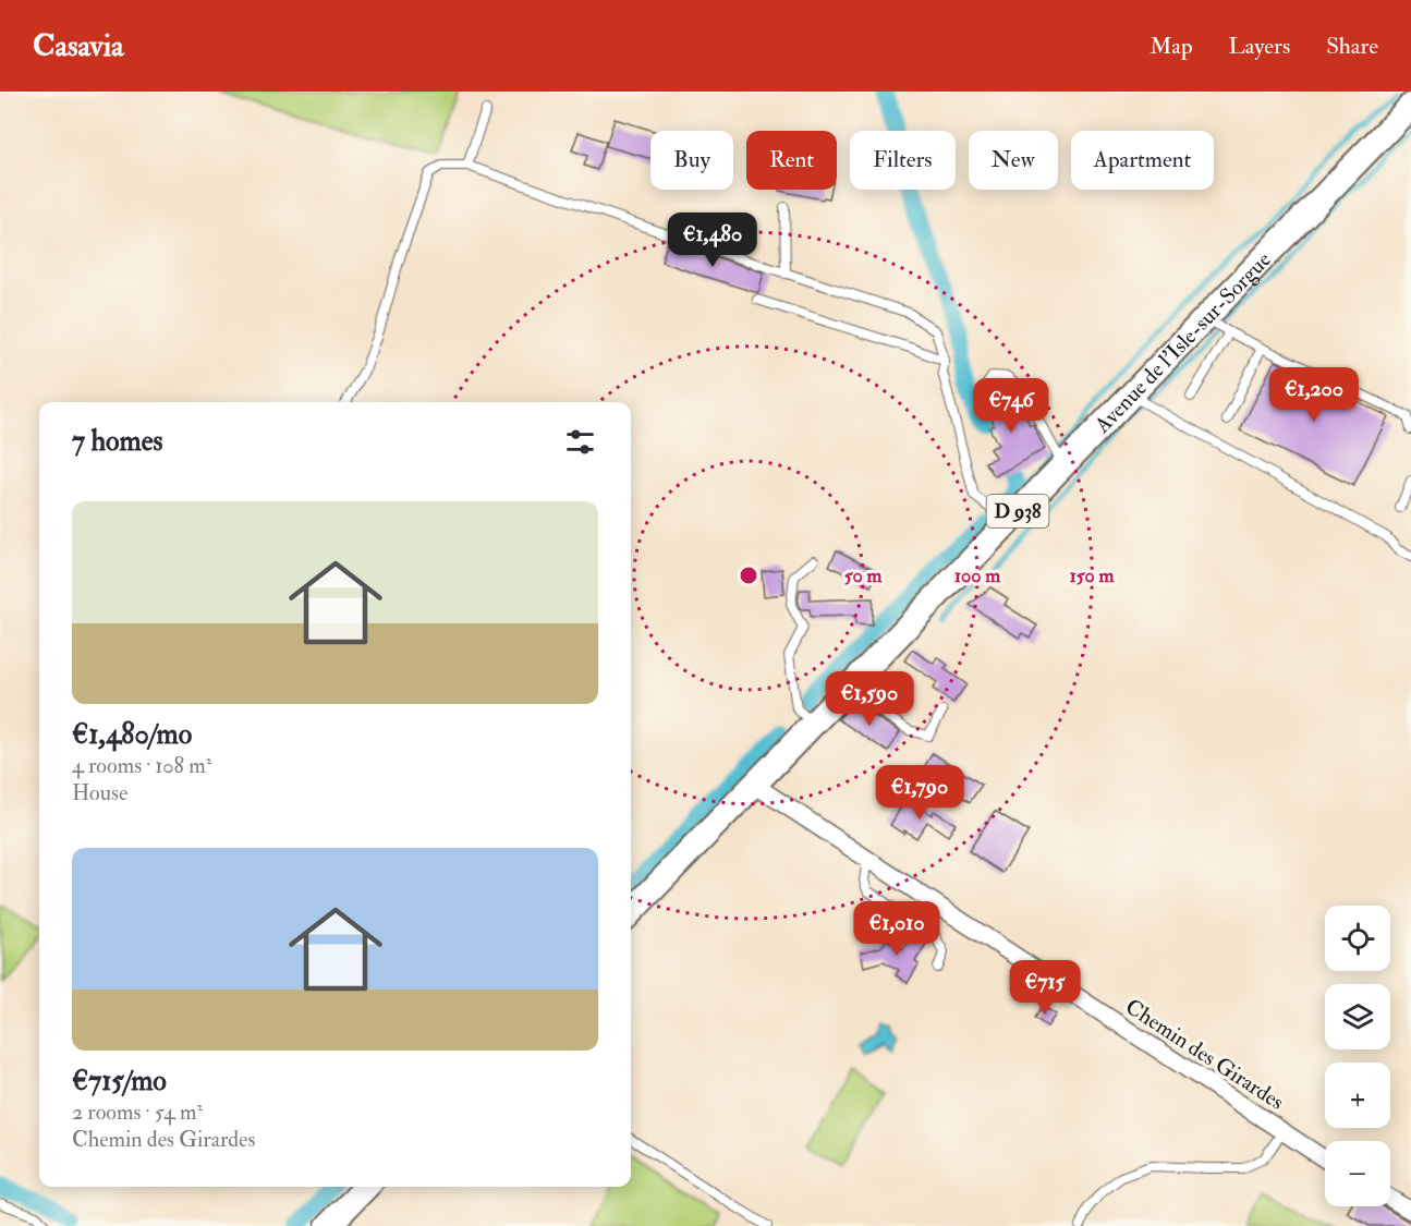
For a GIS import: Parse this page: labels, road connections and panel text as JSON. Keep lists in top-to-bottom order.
{
  "streets": {
    "main road": ["Avenue de l'Isle-sur-Sorgue", "D 938"],
    "street": ["Chemin des Girardes"]
  },
  "crossings": [
    ["Avenue de l'Isle-sur-Sorgue", "Chemin des Girardes"]
  ],
  "page": {
    "header": "Casavia",
    "nav": ["Map", "Layers", "Share"],
    "chip": [
      "Buy",
      "Rent",
      "Filters",
      "New",
      "Apartment"
    ],
    "price": [
      "€1,480",
      "€1,200",
      "€746",
      "€1,590",
      "€1,790",
      "€1,010",
      "€715"
    ],
    "heading": "7 homes",
    "list": [
      {
        "name": "€1,480/mo",
        "note": "4 rooms · 108 m² · House"
      },
      {
        "name": "€715/mo",
        "note": "2 rooms · 54 m² · Chemin des Girardes"
      }
    ],
    "map_buttons": ["+", "−"]
  },
  "rings": ["50 m", "100 m", "150 m"]
}
